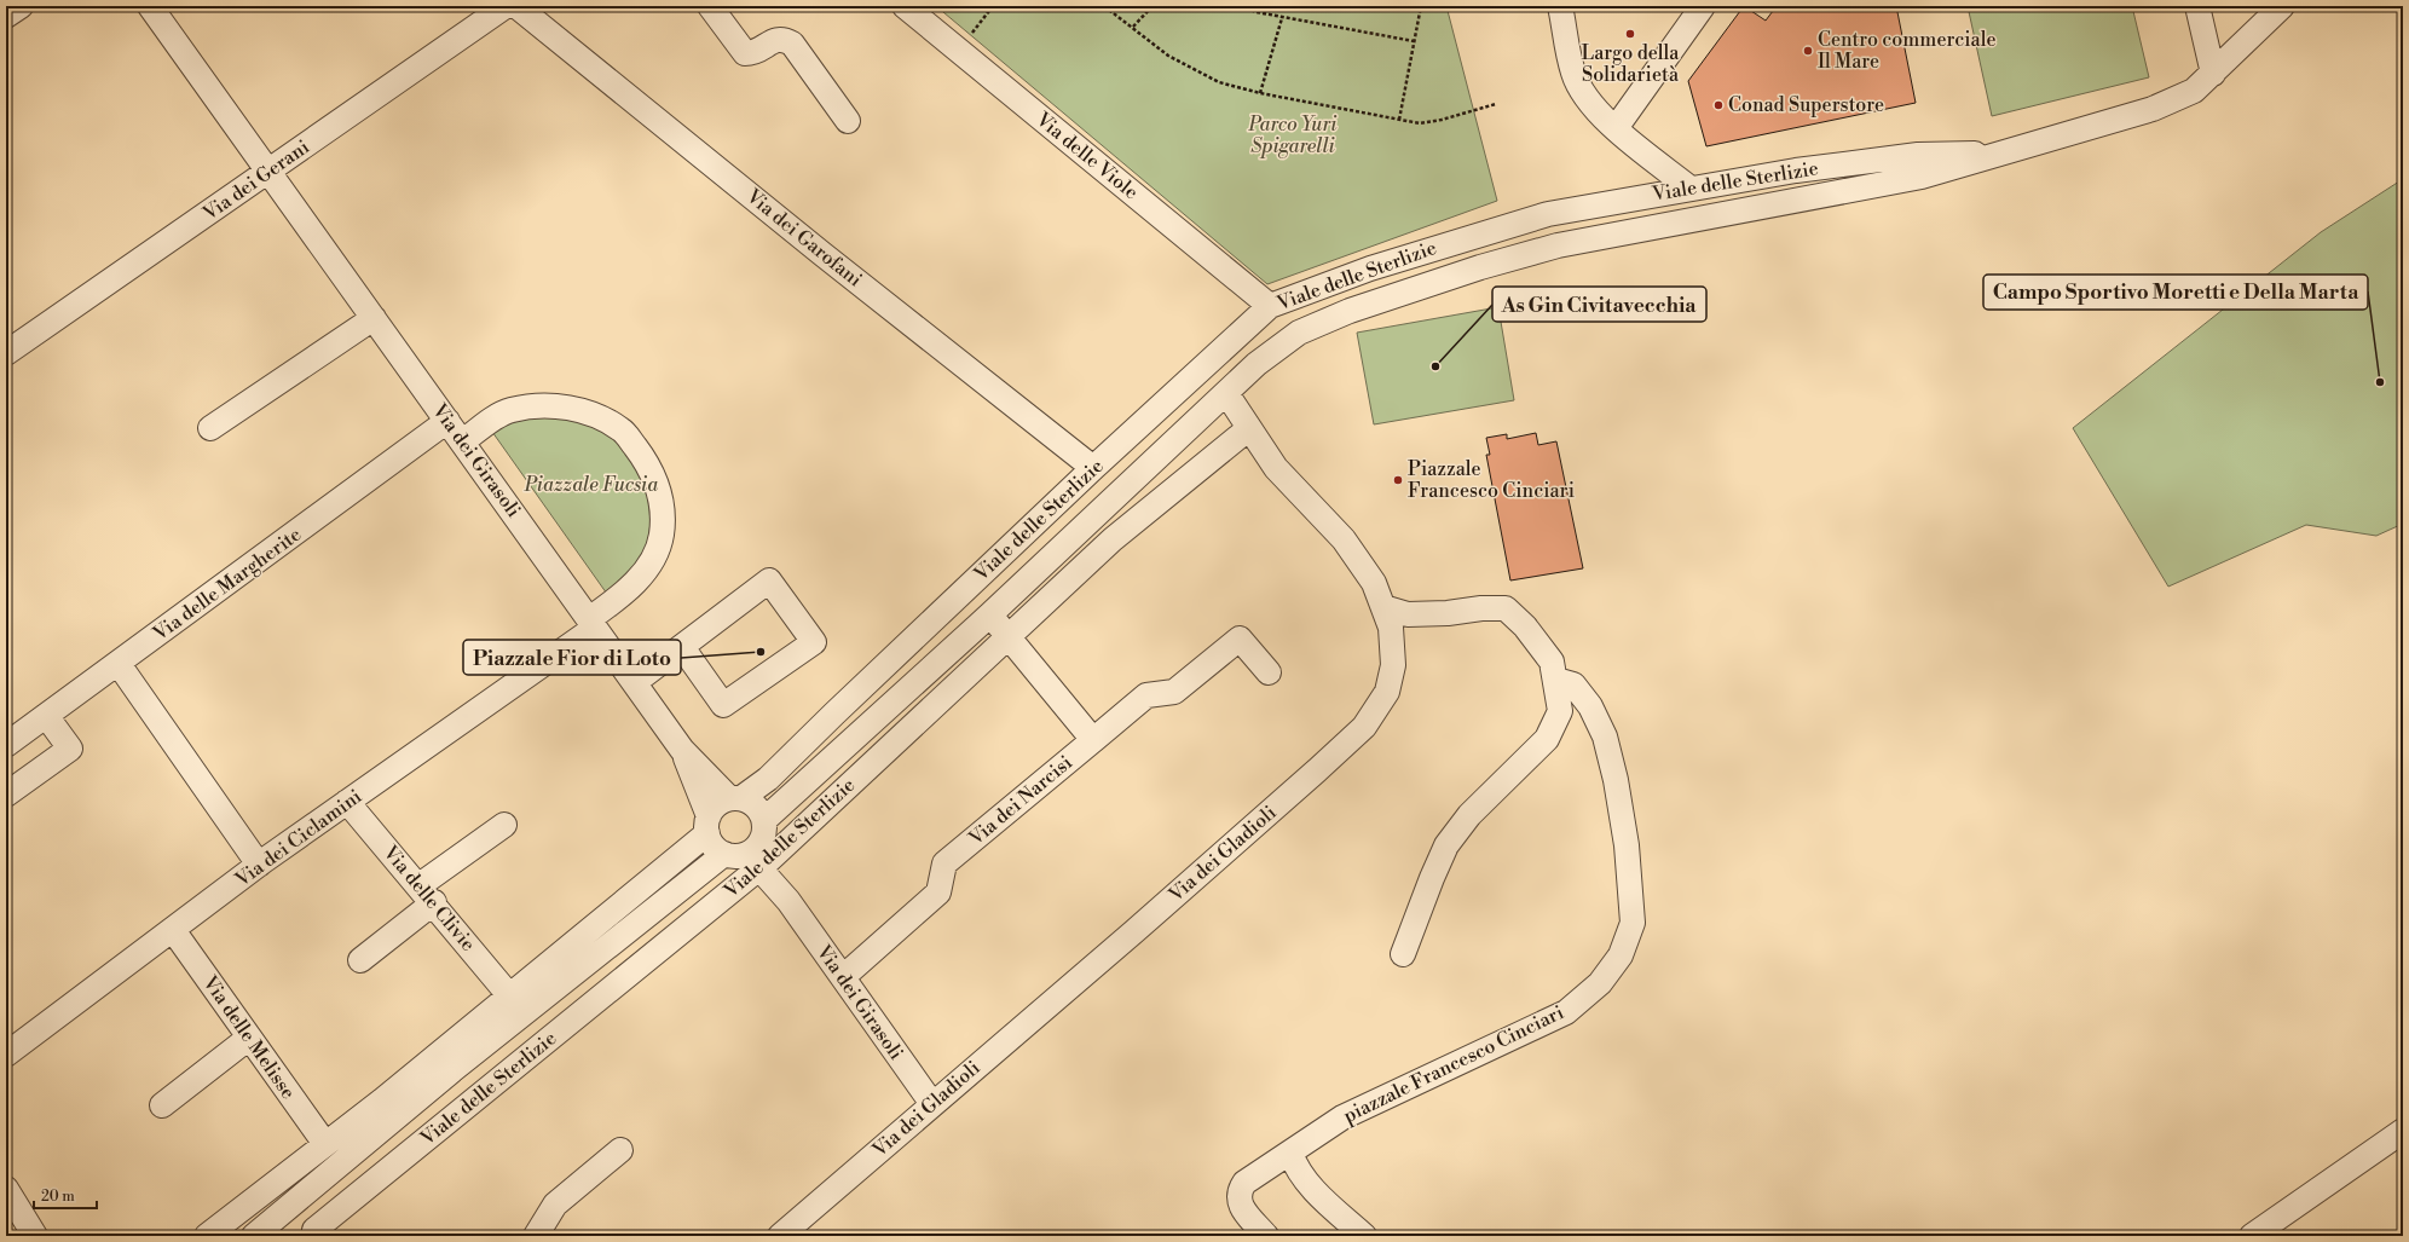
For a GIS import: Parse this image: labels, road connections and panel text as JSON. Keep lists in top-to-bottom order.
{
  "streets": {
    "street": [
      "Via delle Viole",
      "Via dei Gerani",
      "Viale delle Sterlizie",
      "Via dei Garofani",
      "Via dei Girasoli",
      "Via delle Margherite",
      "Via dei Narcisi",
      "Via dei Ciclamini",
      "Via dei Gladioli",
      "Via delle Clivie",
      "Via delle Melisse",
      "piazzale Francesco Cinciari"
    ]
  },
  "crossings": [
    ["Via delle Viole", "Viale delle Sterlizie"],
    ["Via dei Gerani", "Via dei Girasoli"],
    ["Viale delle Sterlizie", "Via dei Garofani"],
    ["Viale delle Sterlizie", "Via dei Girasoli"],
    ["Viale delle Sterlizie", "Via dei Gladioli"],
    ["Via dei Girasoli", "Via delle Margherite"],
    ["Via dei Girasoli", "Via dei Narcisi"],
    ["Via dei Girasoli", "Via dei Ciclamini"],
    ["Via dei Girasoli", "Via dei Gladioli"],
    ["Via dei Ciclamini", "Via delle Clivie"],
    ["Via dei Ciclamini", "Via delle Melisse"]
  ],
  "parks": ["Parco Yuri Spigarelli", "Piazzale Fucsia"],
  "places": [
    "Largo della Solidarietà",
    "Centro commerciale Il Mare",
    "Conad Superstore",
    "As Gin Civitavecchia",
    "Campo Sportivo Moretti e Della Marta",
    "Piazzale Francesco Cinciari",
    "Piazzale Fior di Loto"
  ],
  "scale_bar": "20 m"
}
